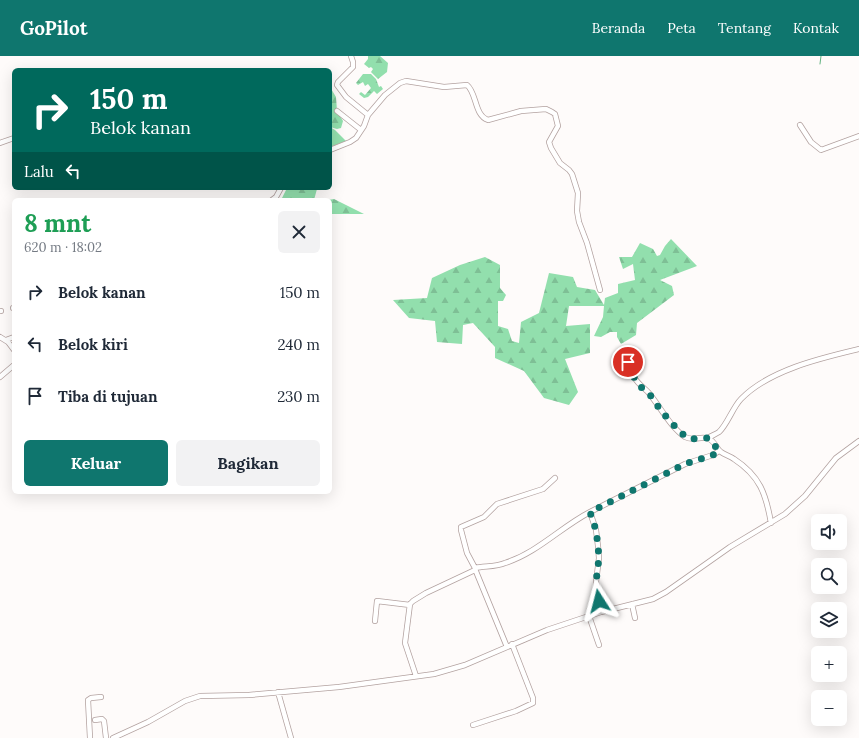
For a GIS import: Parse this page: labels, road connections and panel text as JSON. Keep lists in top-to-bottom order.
{
  "page": {
    "header": "GoPilot",
    "nav": [
      "Beranda",
      "Peta",
      "Tentang",
      "Kontak"
    ],
    "turn": ["150 m", "Belok kanan"],
    "then": "Lalu",
    "heading": ["8 mnt", "620 m · 18:02"],
    "list": [
      {
        "name": "Belok kanan",
        "value": "150 m"
      },
      {
        "name": "Belok kiri",
        "value": "240 m"
      },
      {
        "name": "Tiba di tujuan",
        "value": "230 m"
      }
    ],
    "buttons": ["Keluar", "Bagikan"],
    "map_buttons": ["+", "−"]
  }
}
